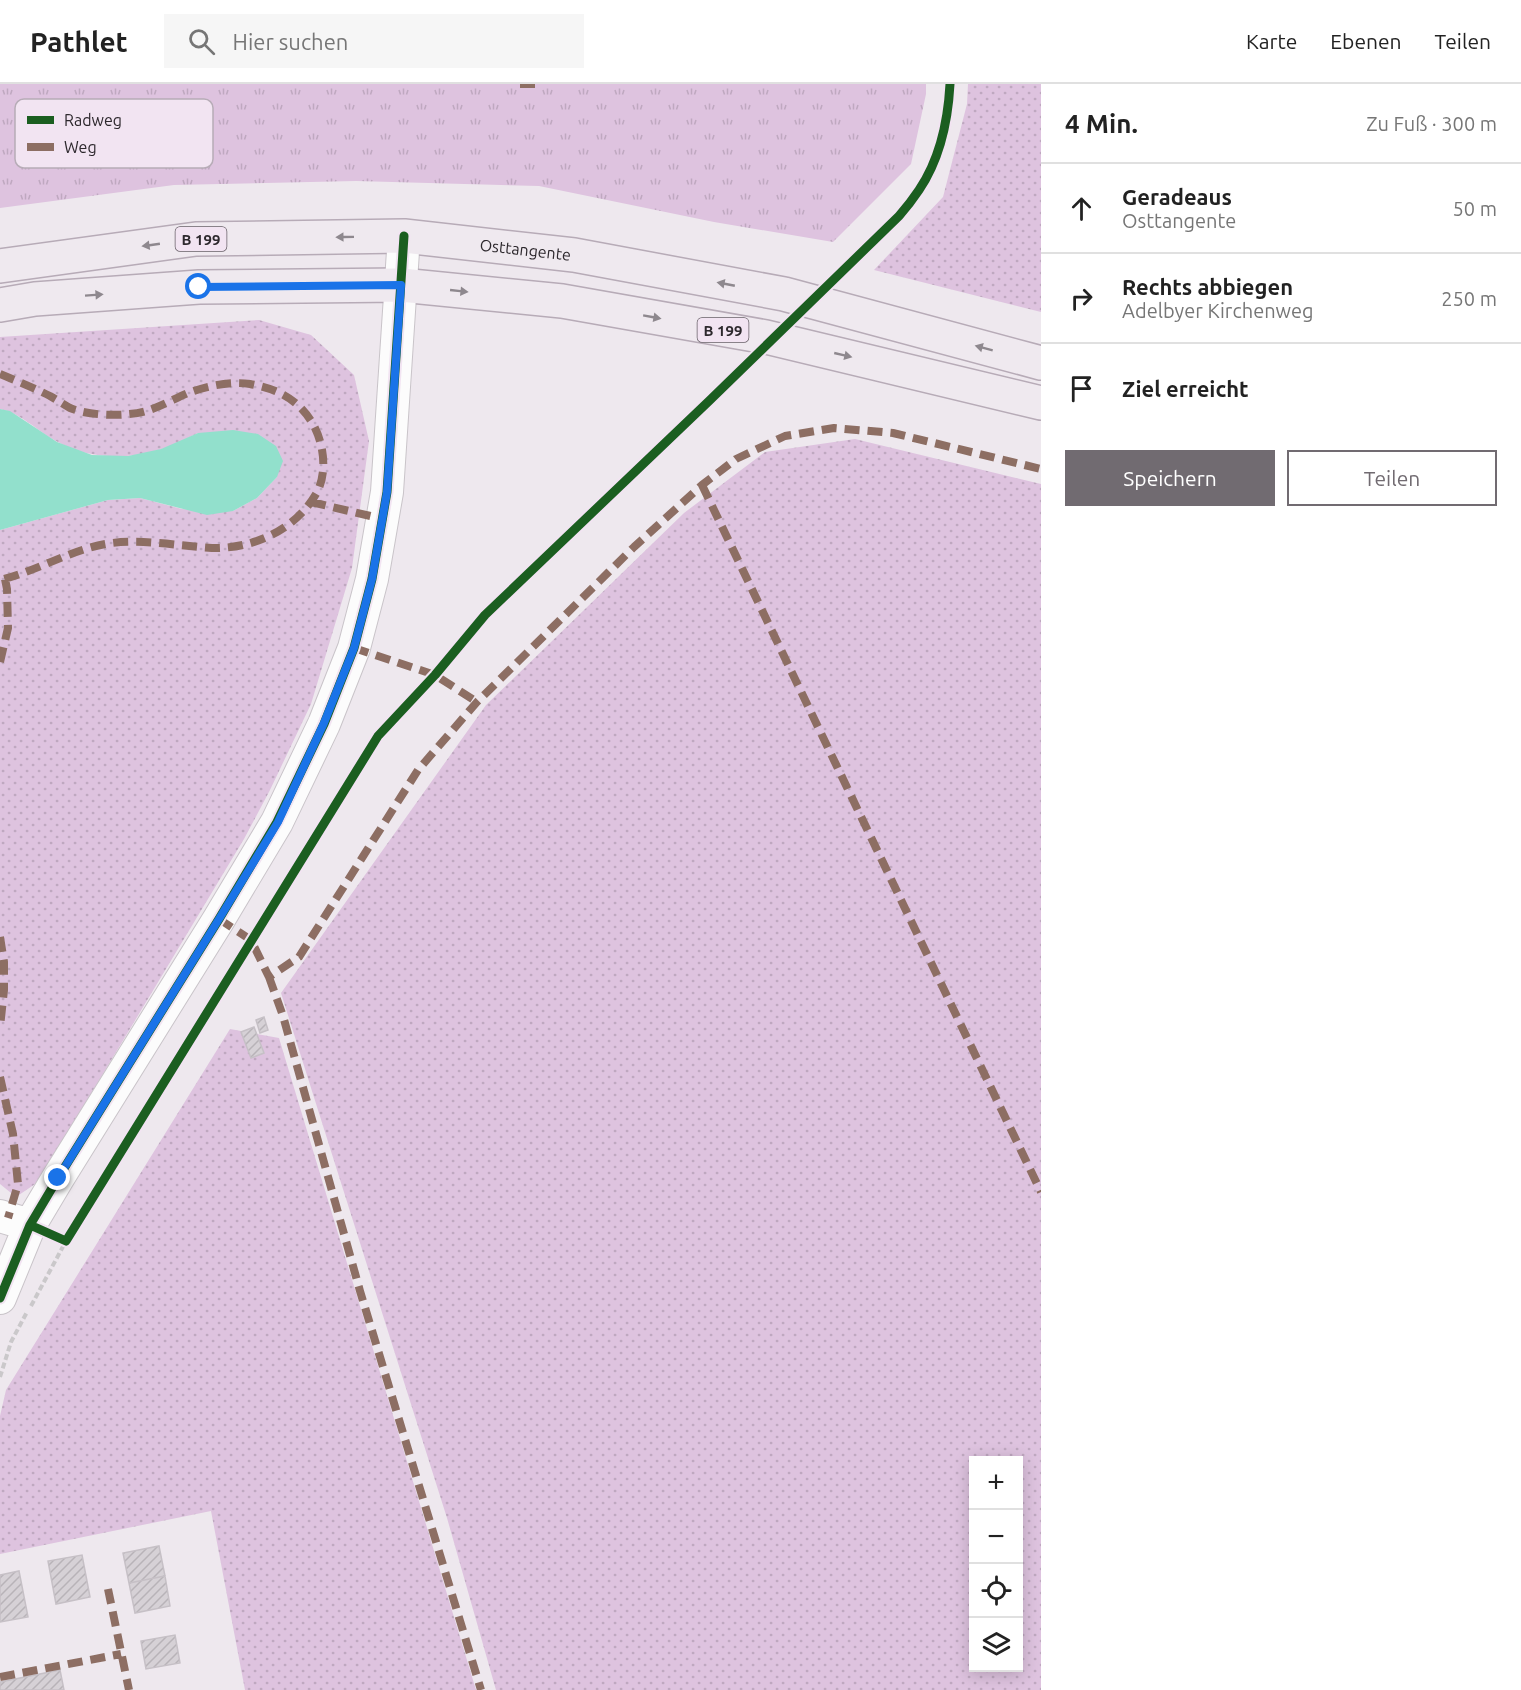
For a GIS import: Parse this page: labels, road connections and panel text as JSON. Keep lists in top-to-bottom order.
{
  "streets": {
    "main road": ["B 199", "Osttangente"]
  },
  "legend": ["Radweg", "Weg"],
  "page": {
    "header": "Pathlet",
    "search": "Hier suchen",
    "nav": ["Karte", "Ebenen", "Teilen"],
    "heading": ["4 Min.", "Zu Fuß · 300 m"],
    "list": [
      ["Geradeaus", "Osttangente", "50 m"],
      ["Rechts abbiegen", "Adelbyer Kirchenweg", "250 m"],
      "Ziel erreicht"
    ],
    "buttons": ["Speichern", "Teilen"],
    "map_buttons": ["+", "−"]
  }
}
